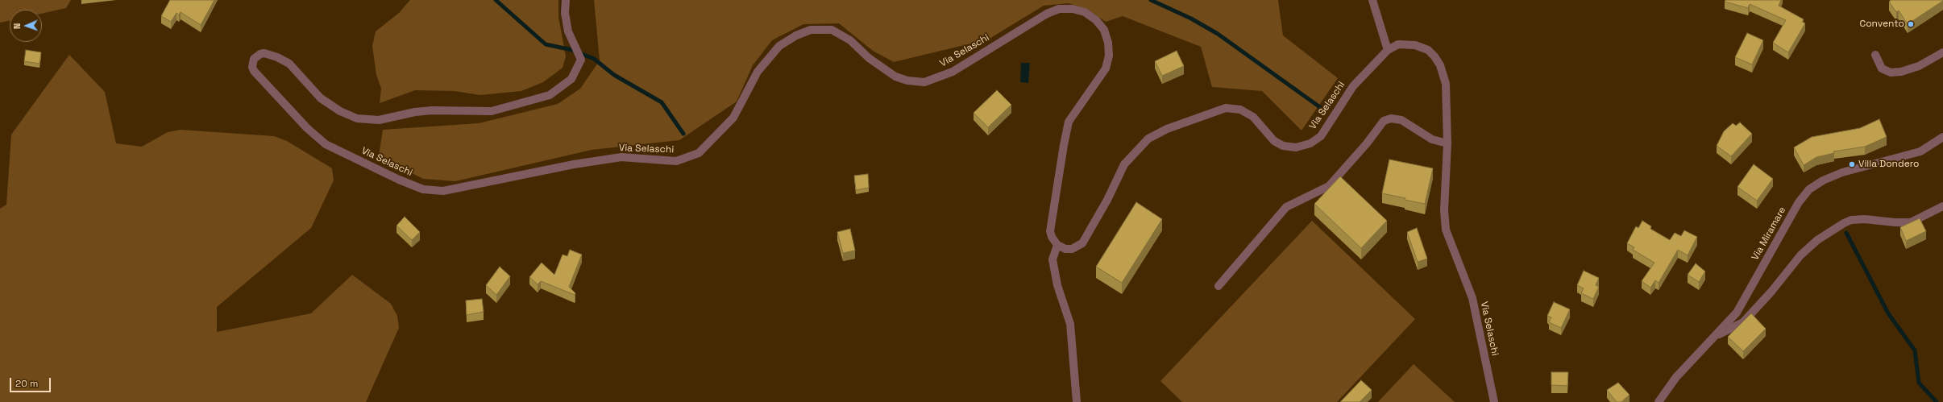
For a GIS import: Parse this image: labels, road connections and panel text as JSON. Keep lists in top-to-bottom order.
{
  "streets": {
    "street": ["Via Selaschi", "Via Miramare"]
  },
  "places": ["Convento", "Villa Dondero"],
  "scale_bar": "20 m",
  "north": "left"
}
